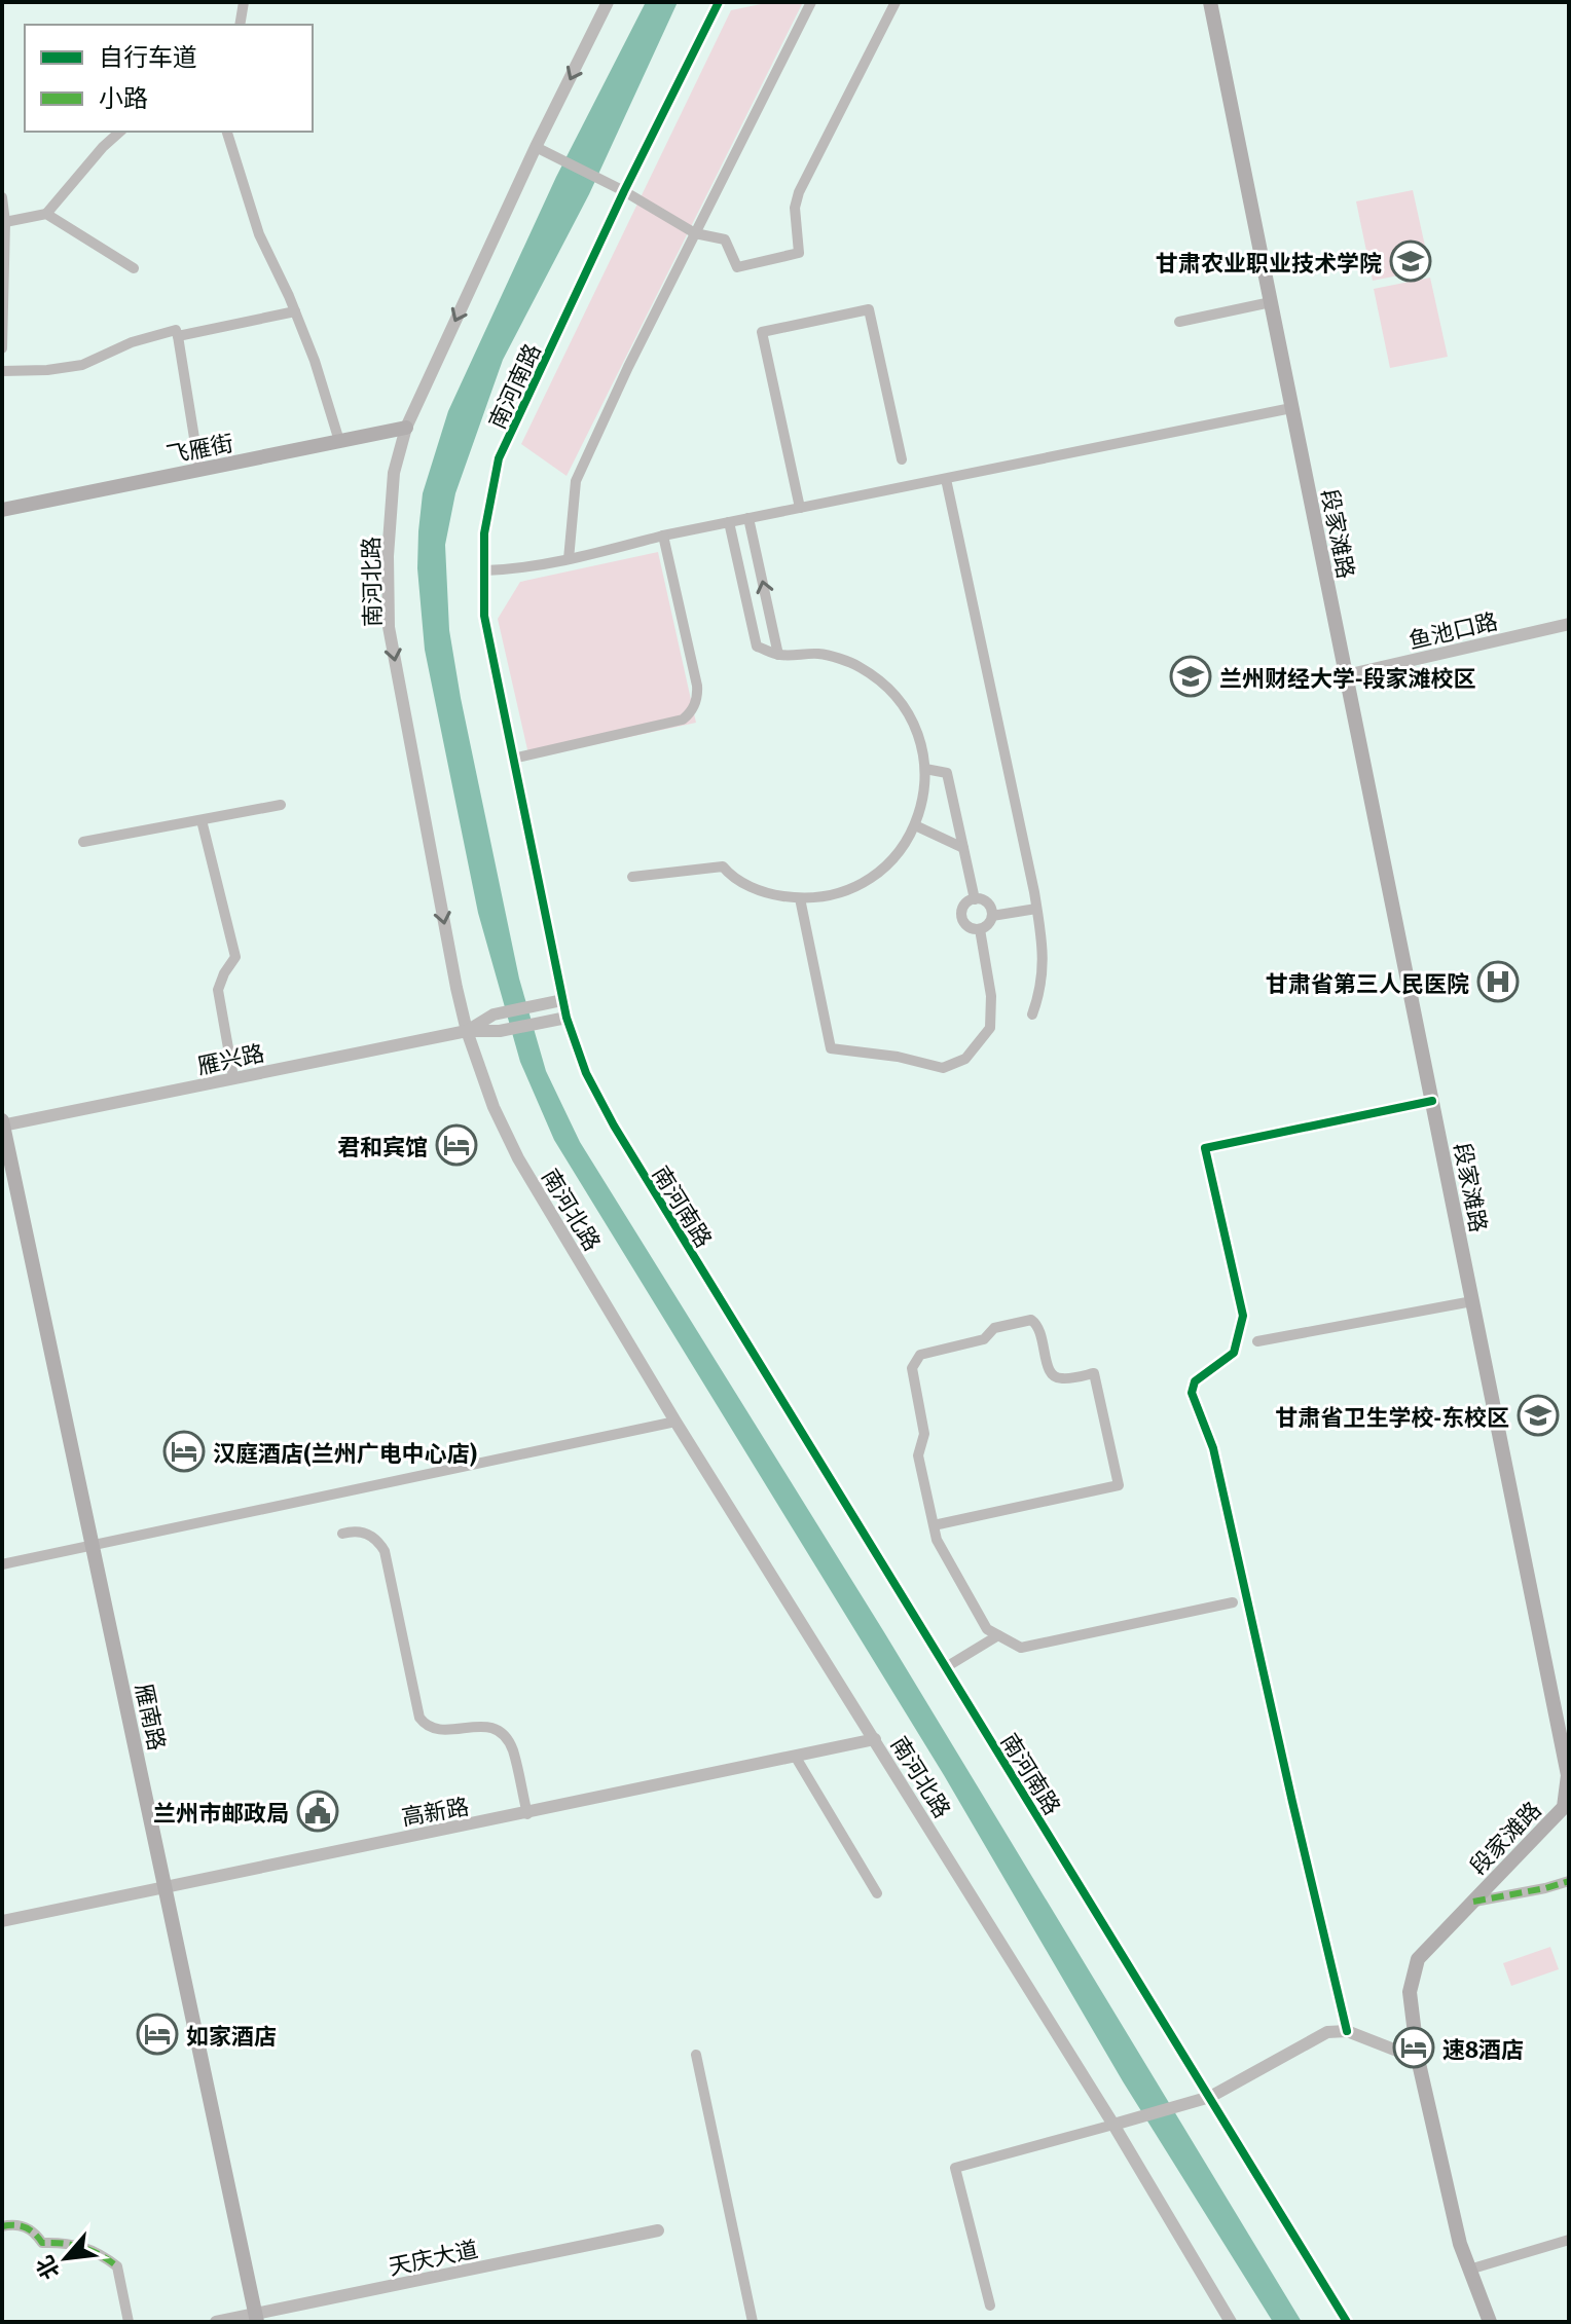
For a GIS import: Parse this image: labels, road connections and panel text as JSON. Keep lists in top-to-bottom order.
{
  "streets": {
    "main road": ["飞雁街", "段家滩路", "雁南路"],
    "street": [
      "南河南路",
      "南河北路",
      "鱼池口路",
      "雁兴路",
      "高新路",
      "天庆大道"
    ]
  },
  "crossings": [
    ["飞雁街", "南河北路"],
    ["段家滩路", "鱼池口路"],
    ["南河北路", "雁兴路"],
    ["南河北路", "高新路"],
    ["雁兴路", "雁南路"],
    ["雁南路", "高新路"],
    ["雁南路", "天庆大道"]
  ],
  "one_way": ["南河北路"],
  "places": {
    "school or university": ["甘肃农业职业技术学院", "兰州财经大学-段家滩校区", "甘肃省卫生学校-东校区"],
    "hospital": ["甘肃省第三人民医院"],
    "hotel": [
      "君和宾馆",
      "汉庭酒店(兰州广电中心店)",
      "如家酒店",
      "速8酒店"
    ],
    "public building": ["兰州市邮政局"]
  },
  "legend": ["自行车道", "小路"],
  "north": "bottom left"
}
